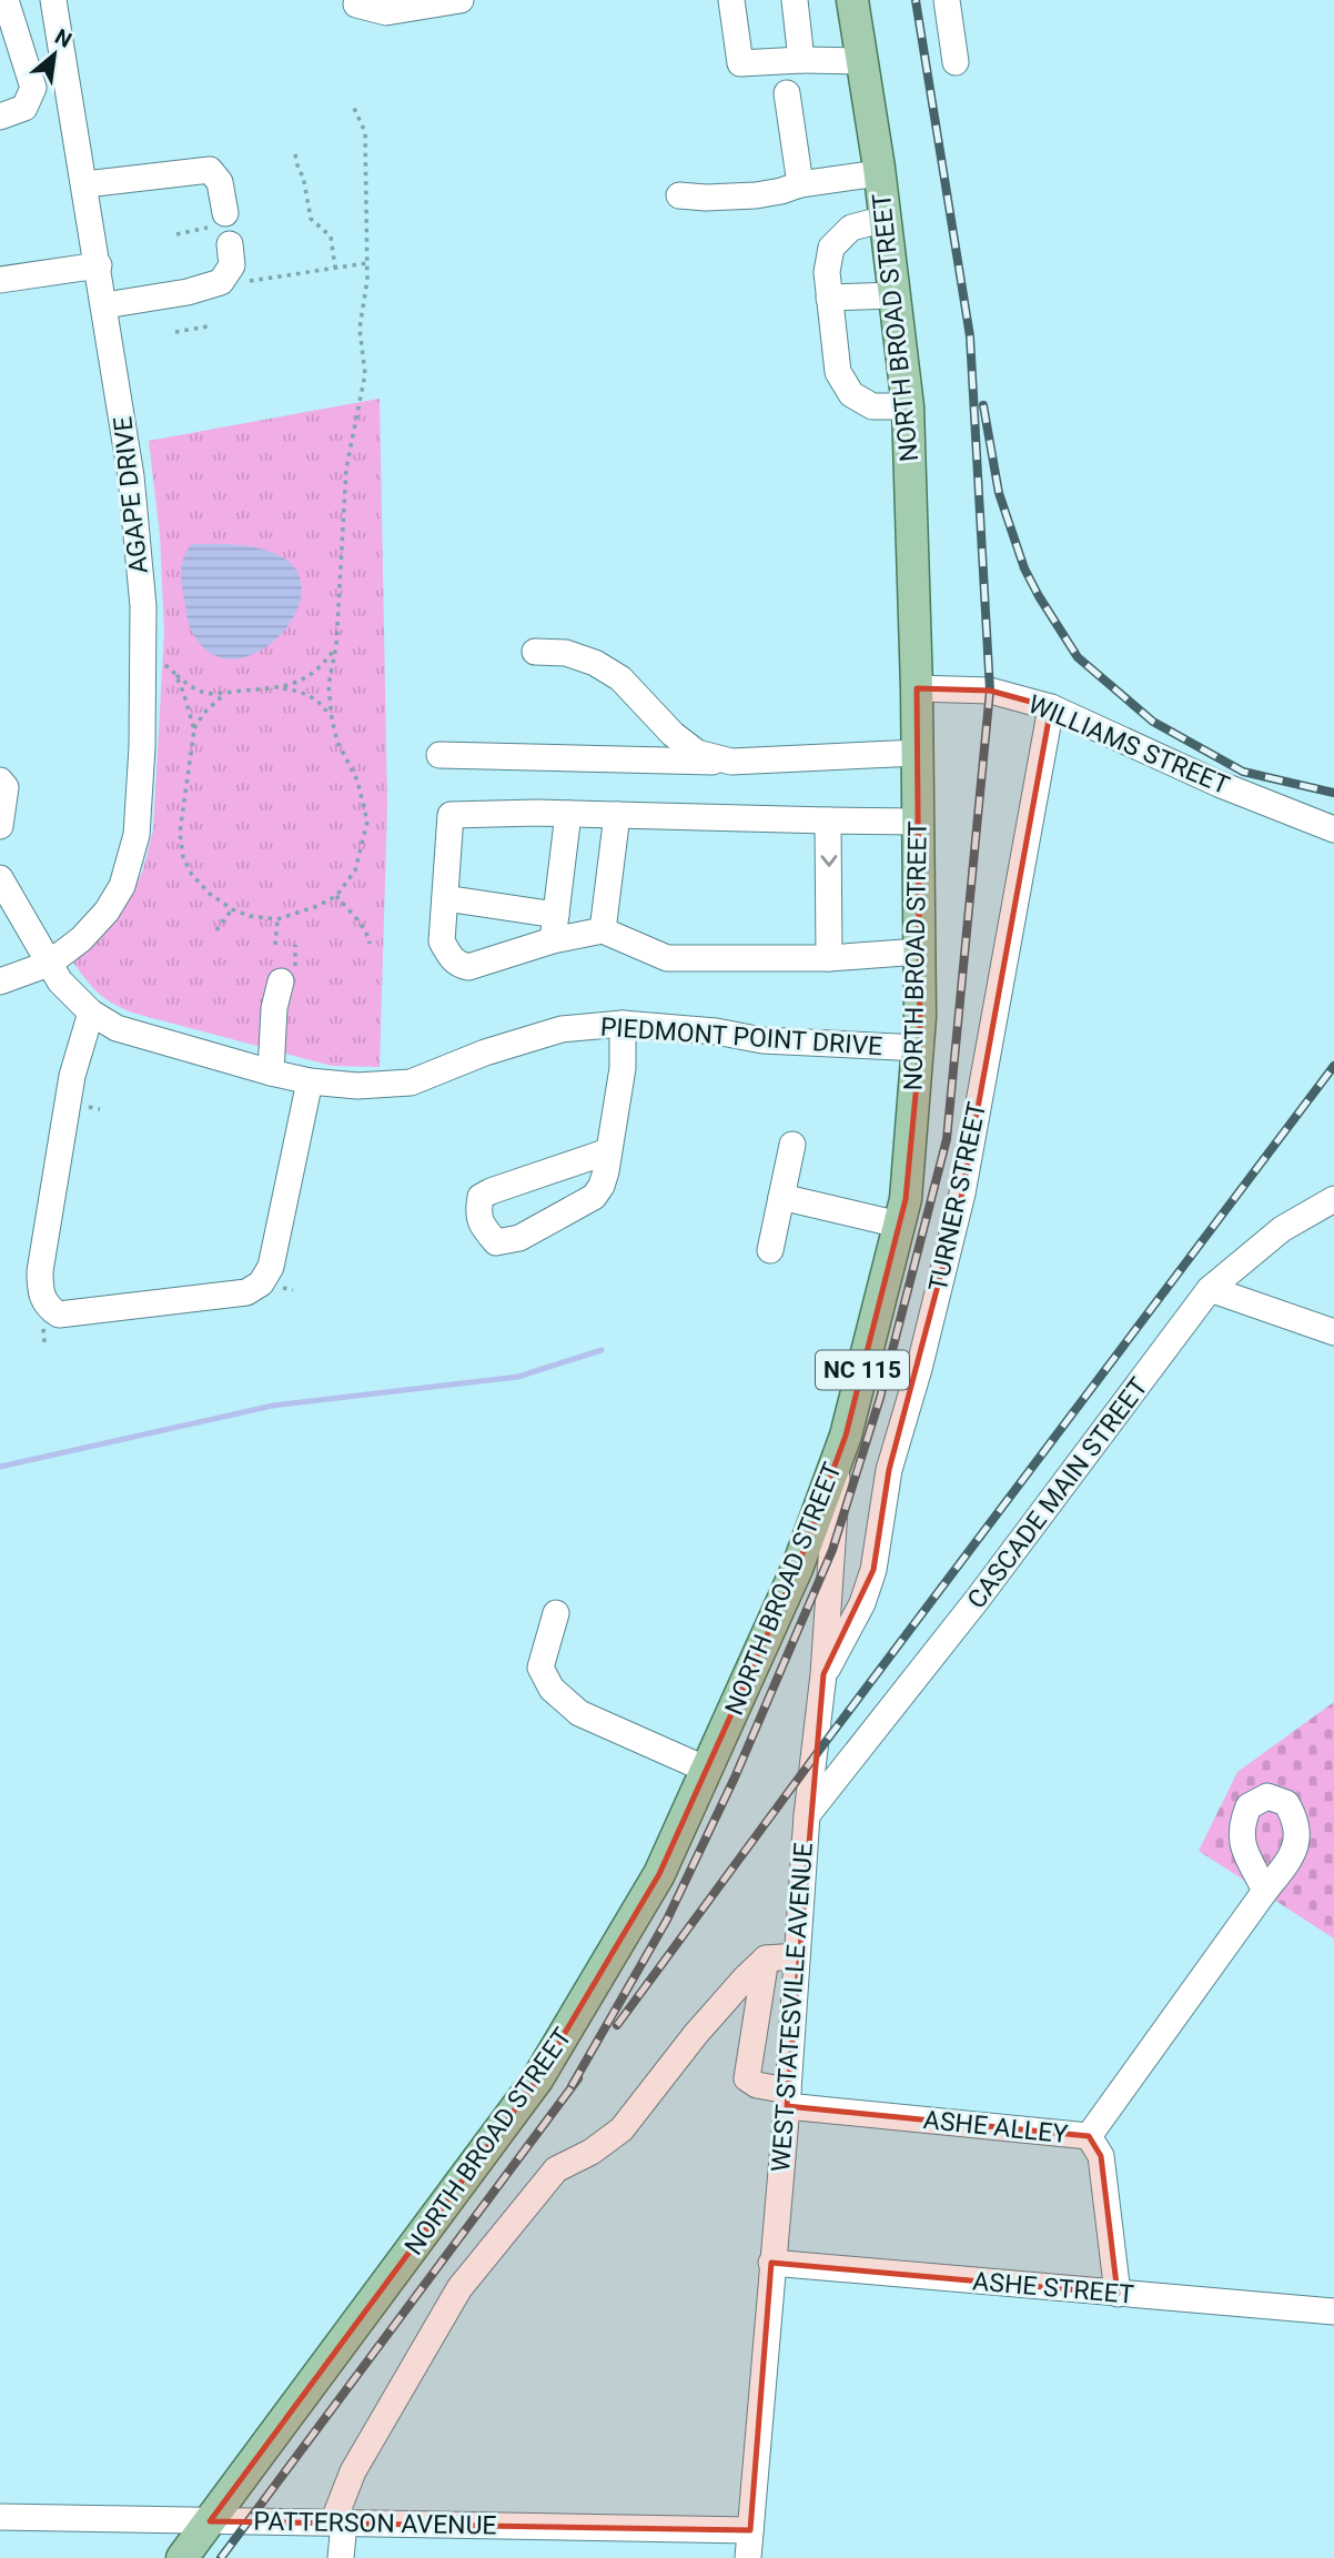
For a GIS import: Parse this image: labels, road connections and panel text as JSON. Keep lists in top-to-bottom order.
{
  "streets": {
    "main road": ["NORTH BROAD STREET", "NC 115"],
    "street": [
      "AGAPE DRIVE",
      "WILLIAMS STREET",
      "PIEDMONT POINT DRIVE",
      "TURNER STREET",
      "CASCADE MAIN STREET",
      "WEST STATESVILLE AVENUE",
      "ASHE ALLEY",
      "ASHE STREET",
      "PATTERSON AVENUE"
    ]
  },
  "crossings": [
    ["NORTH BROAD STREET", "WILLIAMS STREET"],
    ["NORTH BROAD STREET", "PIEDMONT POINT DRIVE"],
    ["NORTH BROAD STREET", "WEST STATESVILLE AVENUE"],
    ["NORTH BROAD STREET", "PATTERSON AVENUE"],
    ["AGAPE DRIVE", "PIEDMONT POINT DRIVE"],
    ["WILLIAMS STREET", "TURNER STREET"],
    ["TURNER STREET", "WEST STATESVILLE AVENUE"],
    ["CASCADE MAIN STREET", "WEST STATESVILLE AVENUE"],
    ["WEST STATESVILLE AVENUE", "ASHE ALLEY"],
    ["WEST STATESVILLE AVENUE", "ASHE STREET"],
    ["WEST STATESVILLE AVENUE", "PATTERSON AVENUE"],
    ["ASHE ALLEY", "ASHE STREET"]
  ],
  "north": "top right"
}
